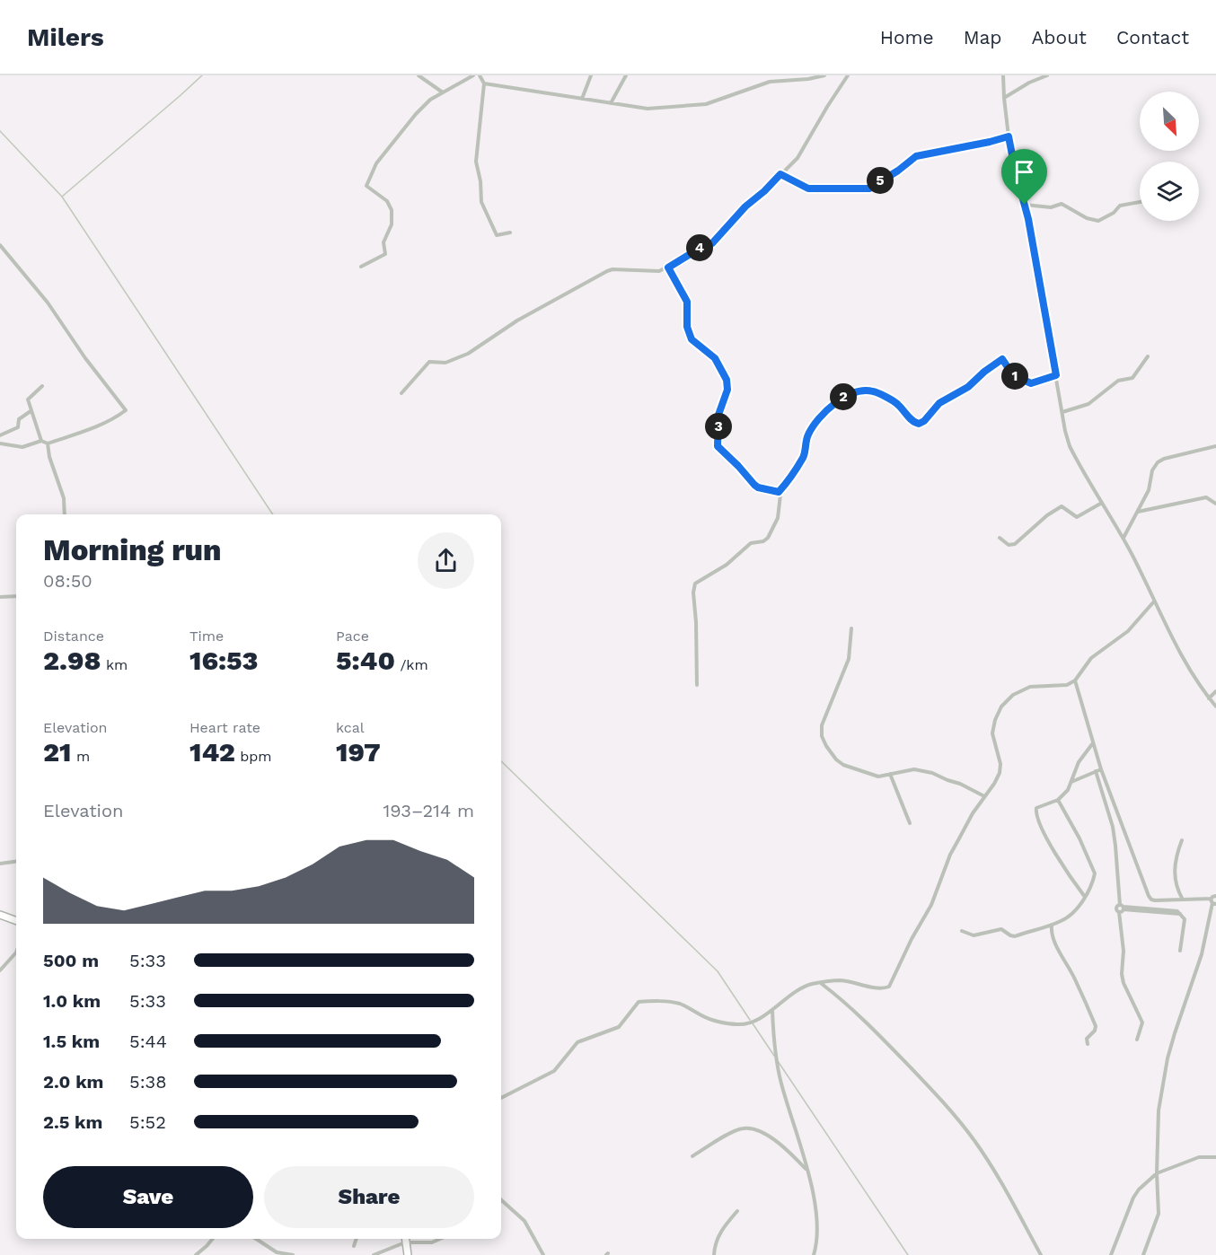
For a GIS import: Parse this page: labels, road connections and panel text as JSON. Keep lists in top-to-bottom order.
{
  "north": "bottom right",
  "page": {
    "header": "Milers",
    "nav": [
      "Home",
      "Map",
      "About",
      "Contact"
    ],
    "pins": [
      "5",
      "4",
      "1",
      "2",
      "3"
    ],
    "heading": ["Morning run", "08:50"],
    "stats": [
      ["Distance", "2.98 km"],
      ["Time", "16:53"],
      ["Pace", "5:40 /km"],
      ["Elevation", "21 m"],
      ["Heart rate", "142 bpm"],
      ["kcal", "197"]
    ],
    "chart": ["Elevation", "193–214 m"],
    "list": [
      {
        "name": "500 m",
        "note": "5:33"
      },
      {
        "name": "1.0 km",
        "note": "5:33"
      },
      {
        "name": "1.5 km",
        "note": "5:44"
      },
      {
        "name": "2.0 km",
        "note": "5:38"
      },
      {
        "name": "2.5 km",
        "note": "5:52"
      }
    ],
    "buttons": ["Save", "Share"]
  }
}
